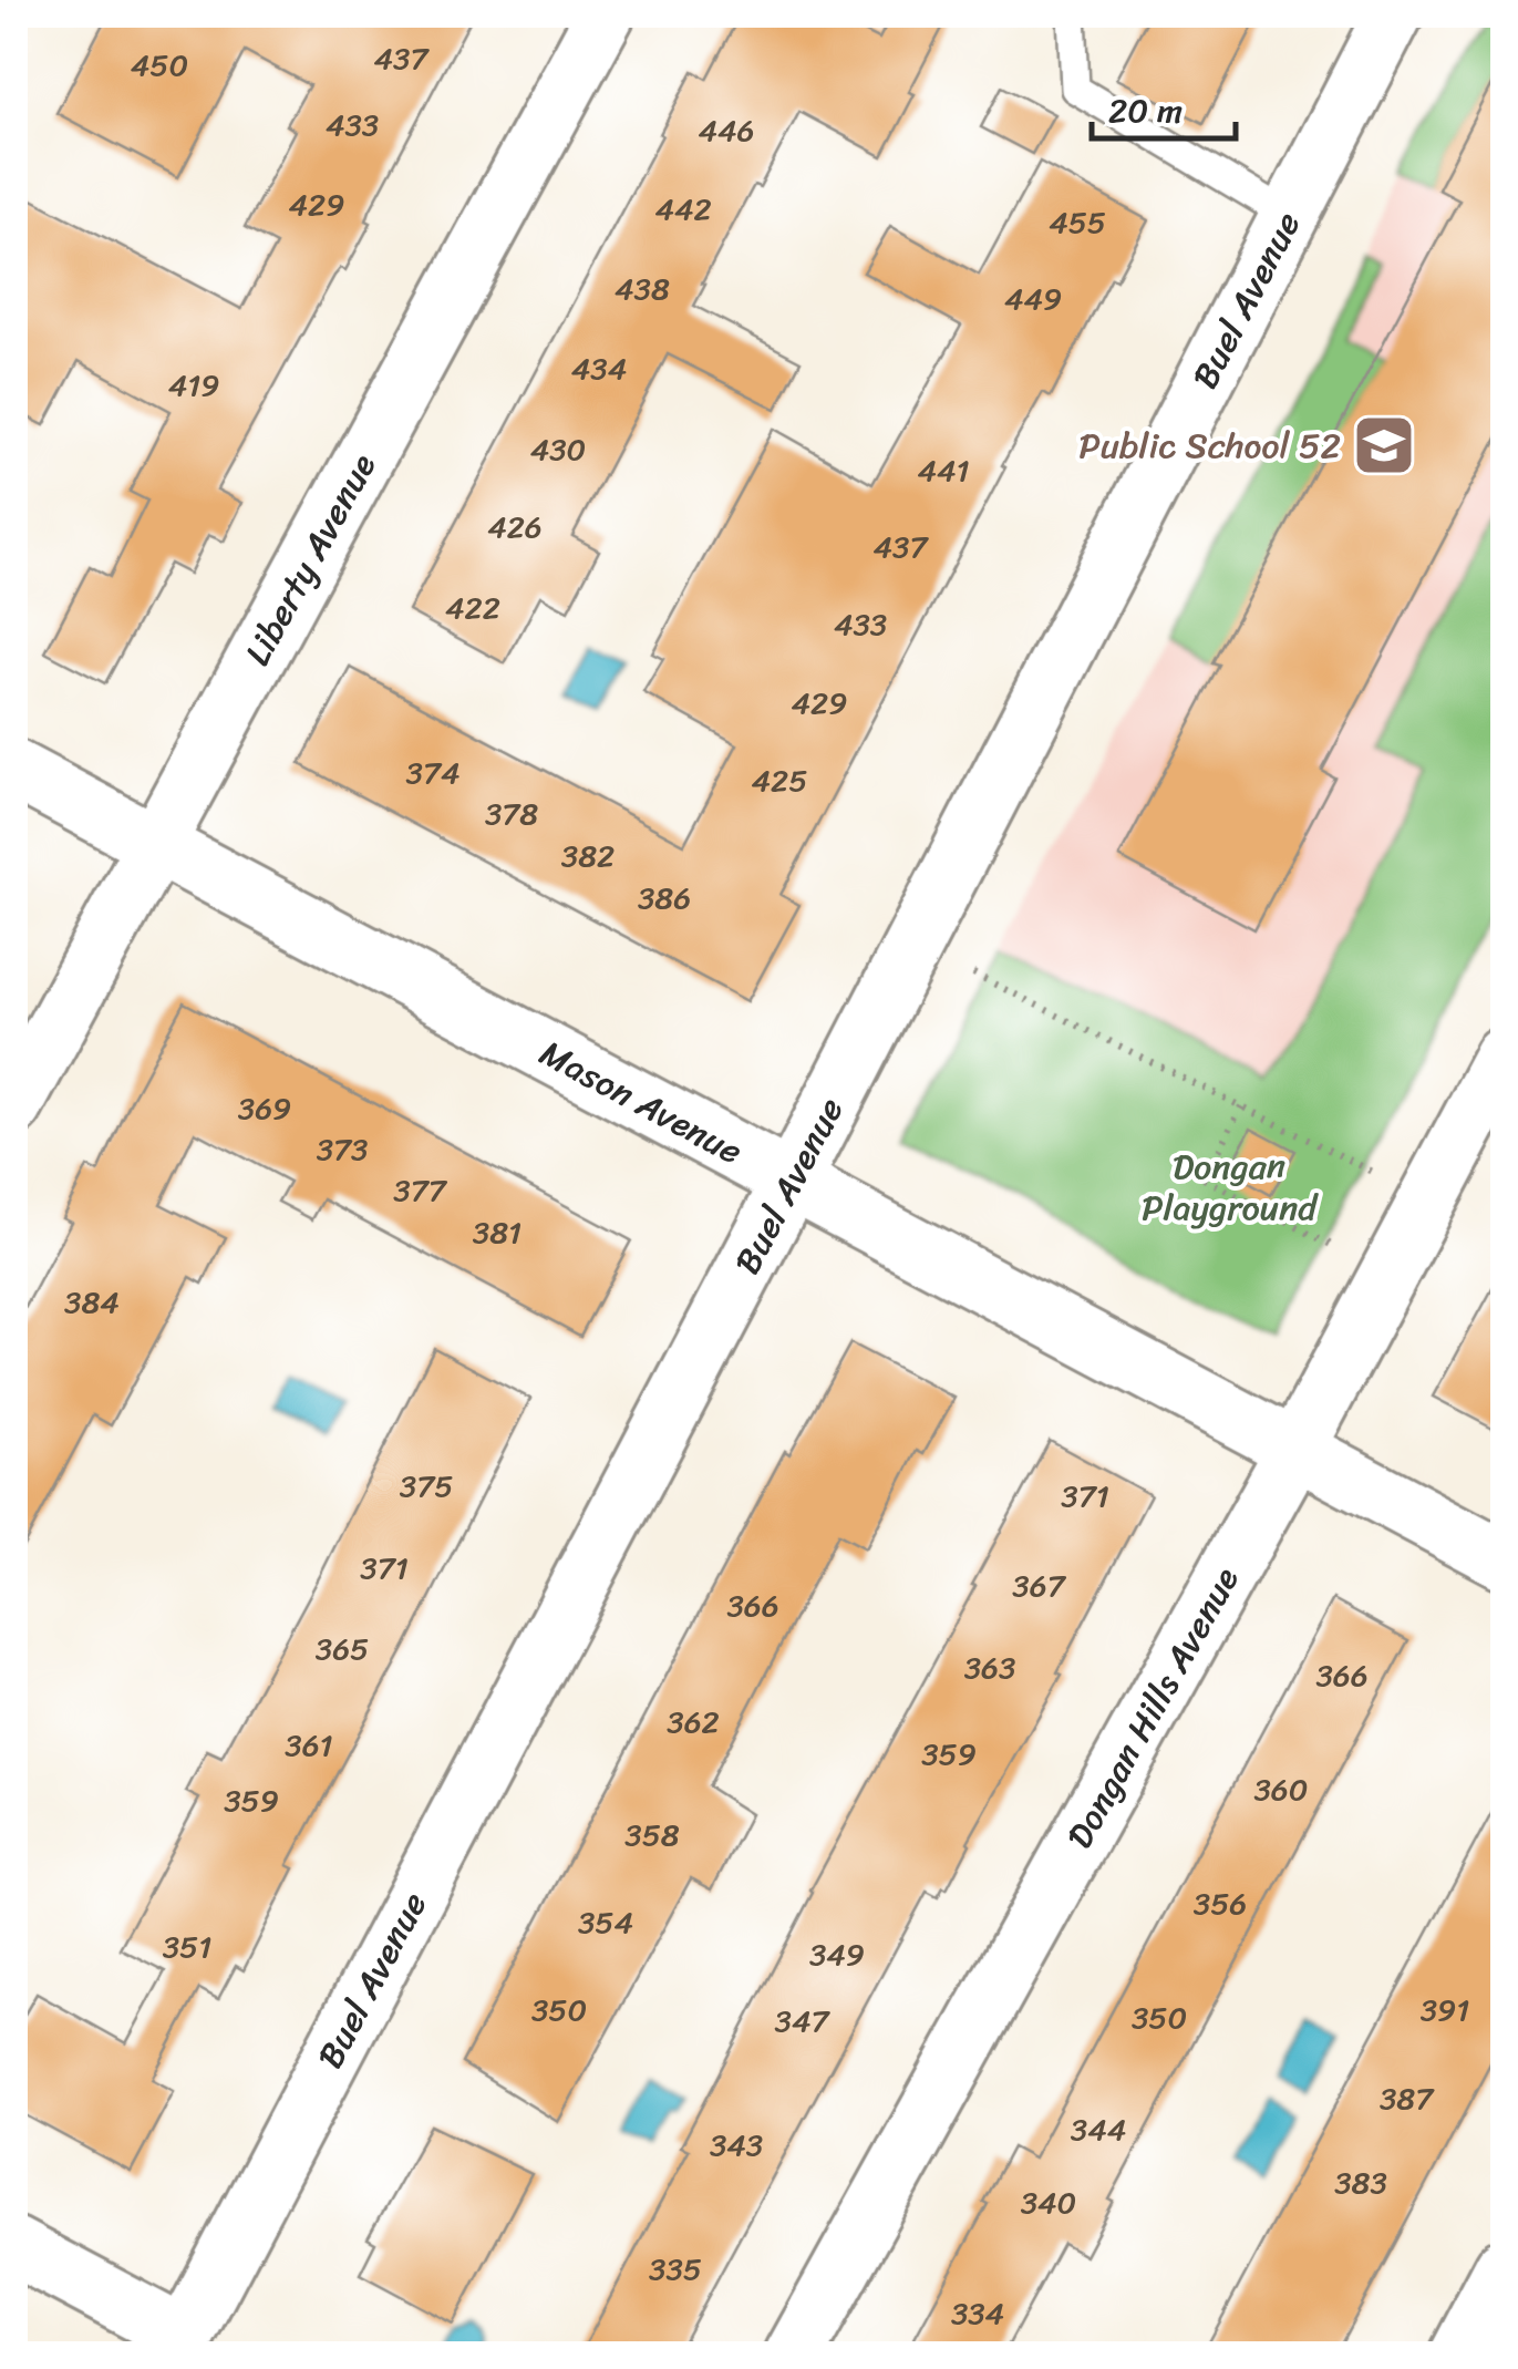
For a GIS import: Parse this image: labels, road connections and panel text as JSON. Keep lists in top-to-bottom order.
{
  "streets": {
    "street": [
      "Buel Avenue",
      "Liberty Avenue",
      "Mason Avenue",
      "Dongan Hills Avenue"
    ]
  },
  "crossings": [
    ["Buel Avenue", "Mason Avenue"],
    ["Liberty Avenue", "Mason Avenue"],
    ["Mason Avenue", "Dongan Hills Avenue"]
  ],
  "parks": ["Dongan Playground"],
  "places": {
    "school or university": ["Public School 52"]
  },
  "house_numbers": [
    "437",
    "450",
    "433",
    "446",
    "429",
    "442",
    "455",
    "438",
    "449",
    "434",
    "419",
    "430",
    "441",
    "426",
    "437",
    "422",
    "433",
    "429",
    "374",
    "425",
    "378",
    "382",
    "386",
    "369",
    "373",
    "377",
    "381",
    "384",
    "375",
    "371",
    "371",
    "367",
    "366",
    "365",
    "363",
    "366",
    "362",
    "361",
    "359",
    "360",
    "359",
    "358",
    "356",
    "354",
    "351",
    "349",
    "350",
    "391",
    "350",
    "347",
    "387",
    "344",
    "343",
    "383",
    "340",
    "335",
    "334"
  ],
  "scale_bar": "20 m"
}
